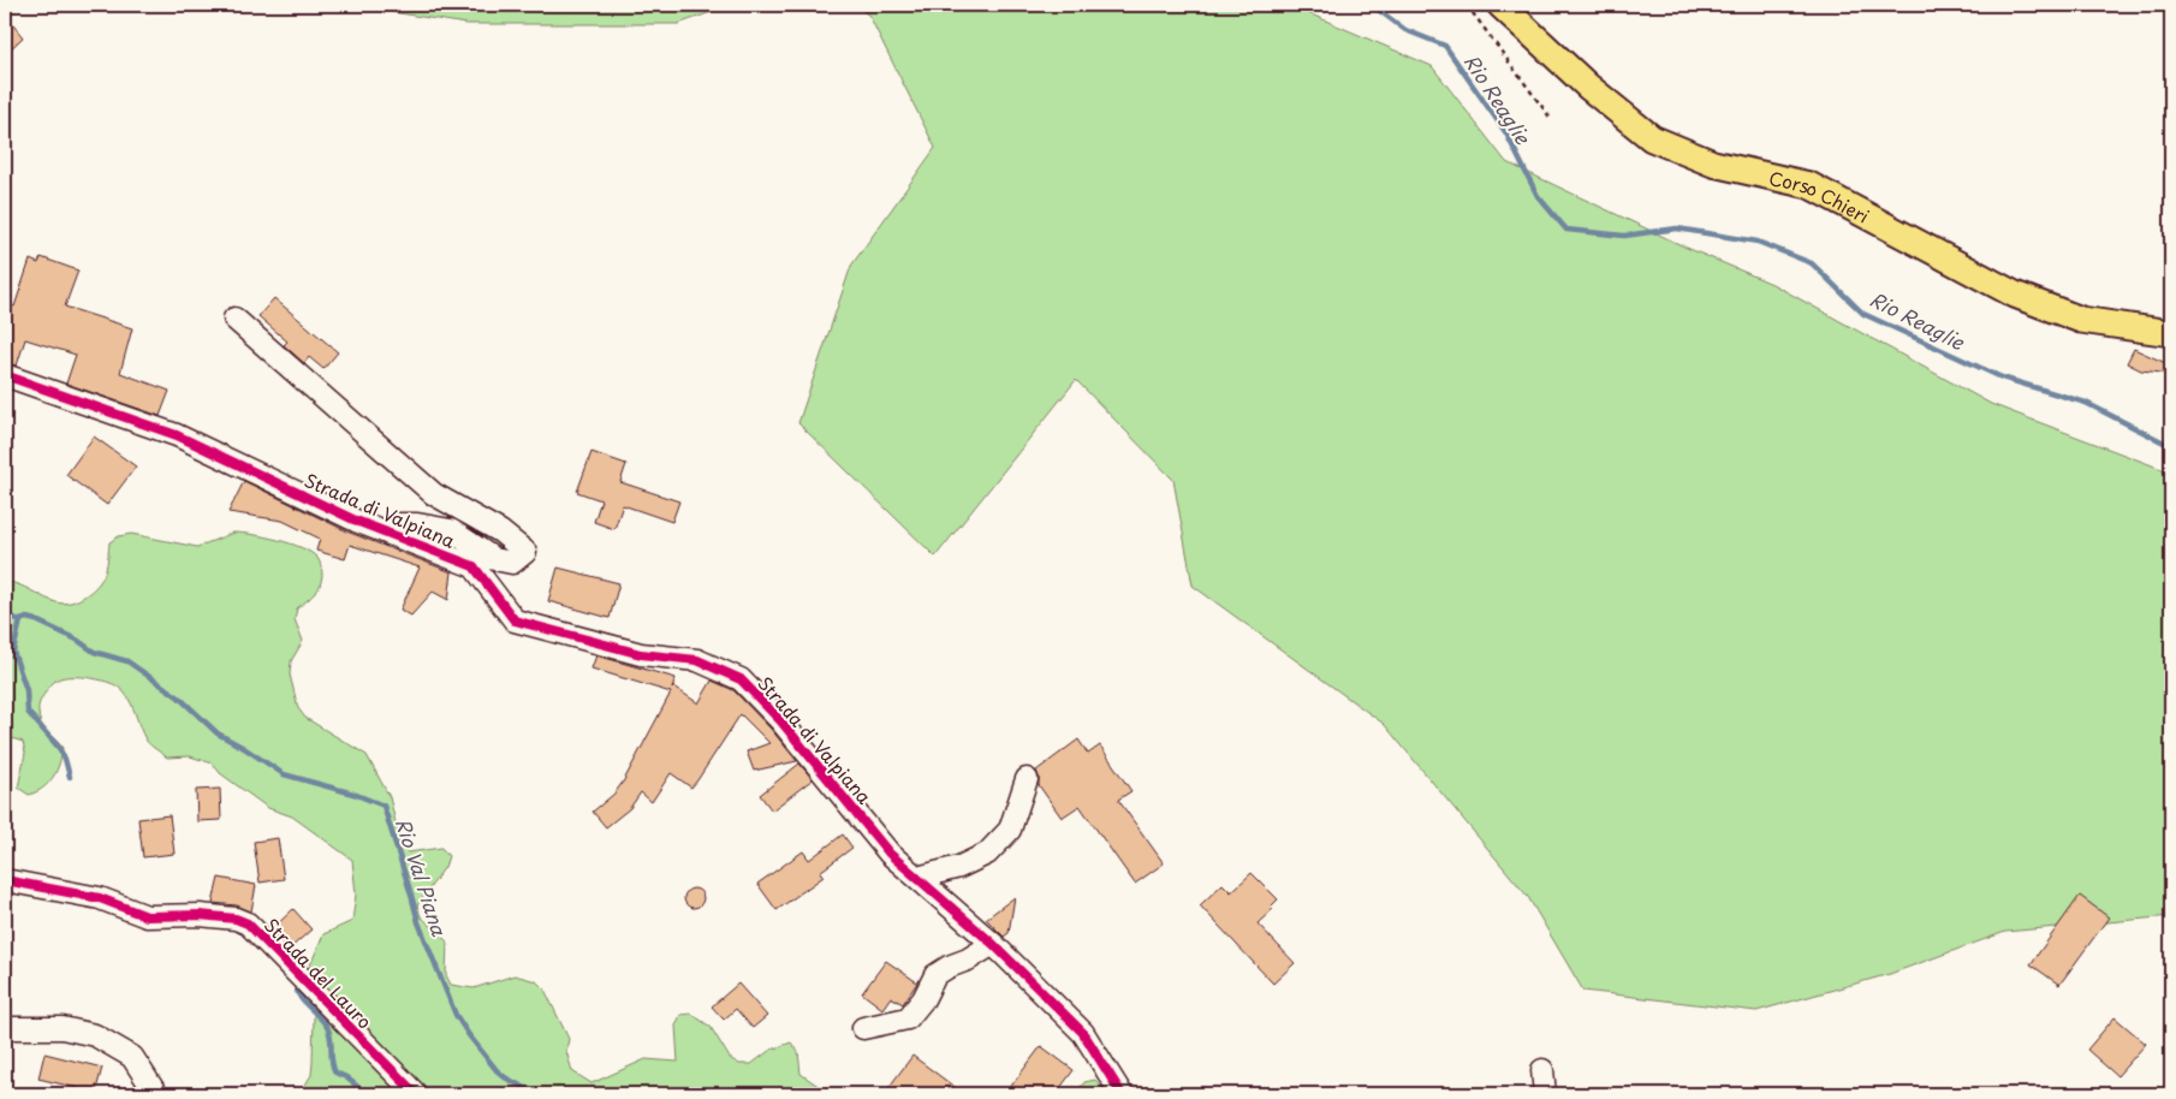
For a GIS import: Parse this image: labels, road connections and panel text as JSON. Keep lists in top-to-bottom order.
{
  "streets": {
    "main road": ["Corso Chieri"],
    "street": ["Strada di Valpiana", "Strada del Lauro"]
  },
  "water": ["Rio Reaglie", "Rio Val Piana"]
}
